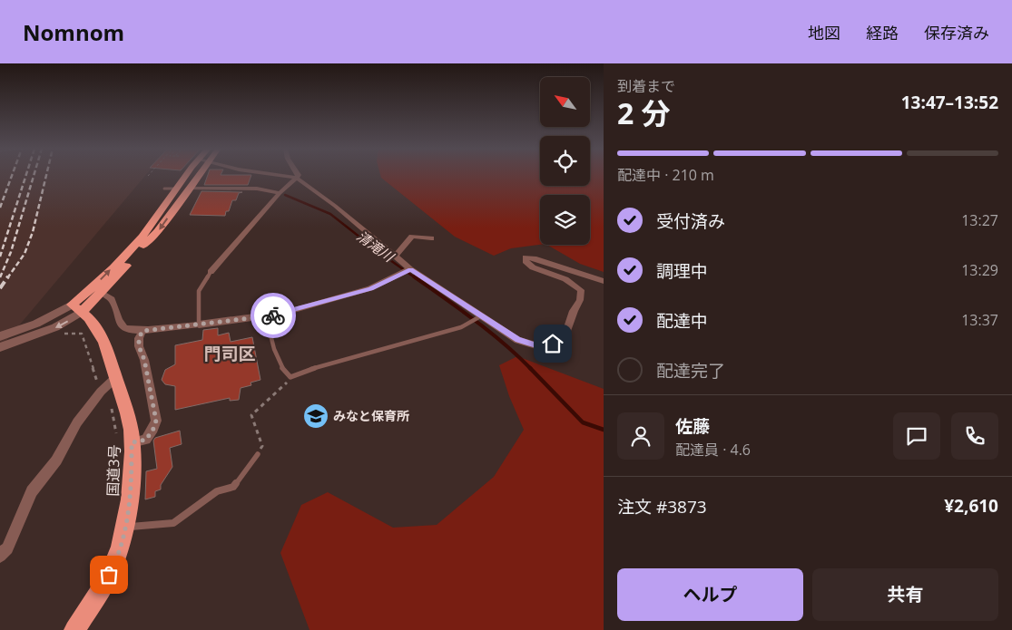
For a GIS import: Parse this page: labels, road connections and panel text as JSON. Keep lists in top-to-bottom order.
{
  "streets": {
    "highway": ["国道3号"]
  },
  "districts": ["門司区"],
  "water": ["清滝川"],
  "places": {
    "school or university": ["みなと保育所"]
  },
  "north": "top left",
  "page": {
    "header": "Nomnom",
    "nav": ["地図", "経路", "保存済み"],
    "heading": ["2 分", "到着まで", "13:47–13:52"],
    "panel": [
      "佐藤",
      "配達員 · 4.6",
      "注文 #3873",
      "¥2,610"
    ],
    "bar": "配達中 · 210 m",
    "list": [
      ["受付済み", "13:27"],
      ["調理中", "13:29"],
      ["配達中", "13:37"],
      "配達完了"
    ],
    "buttons": ["ヘルプ", "共有"]
  }
}
